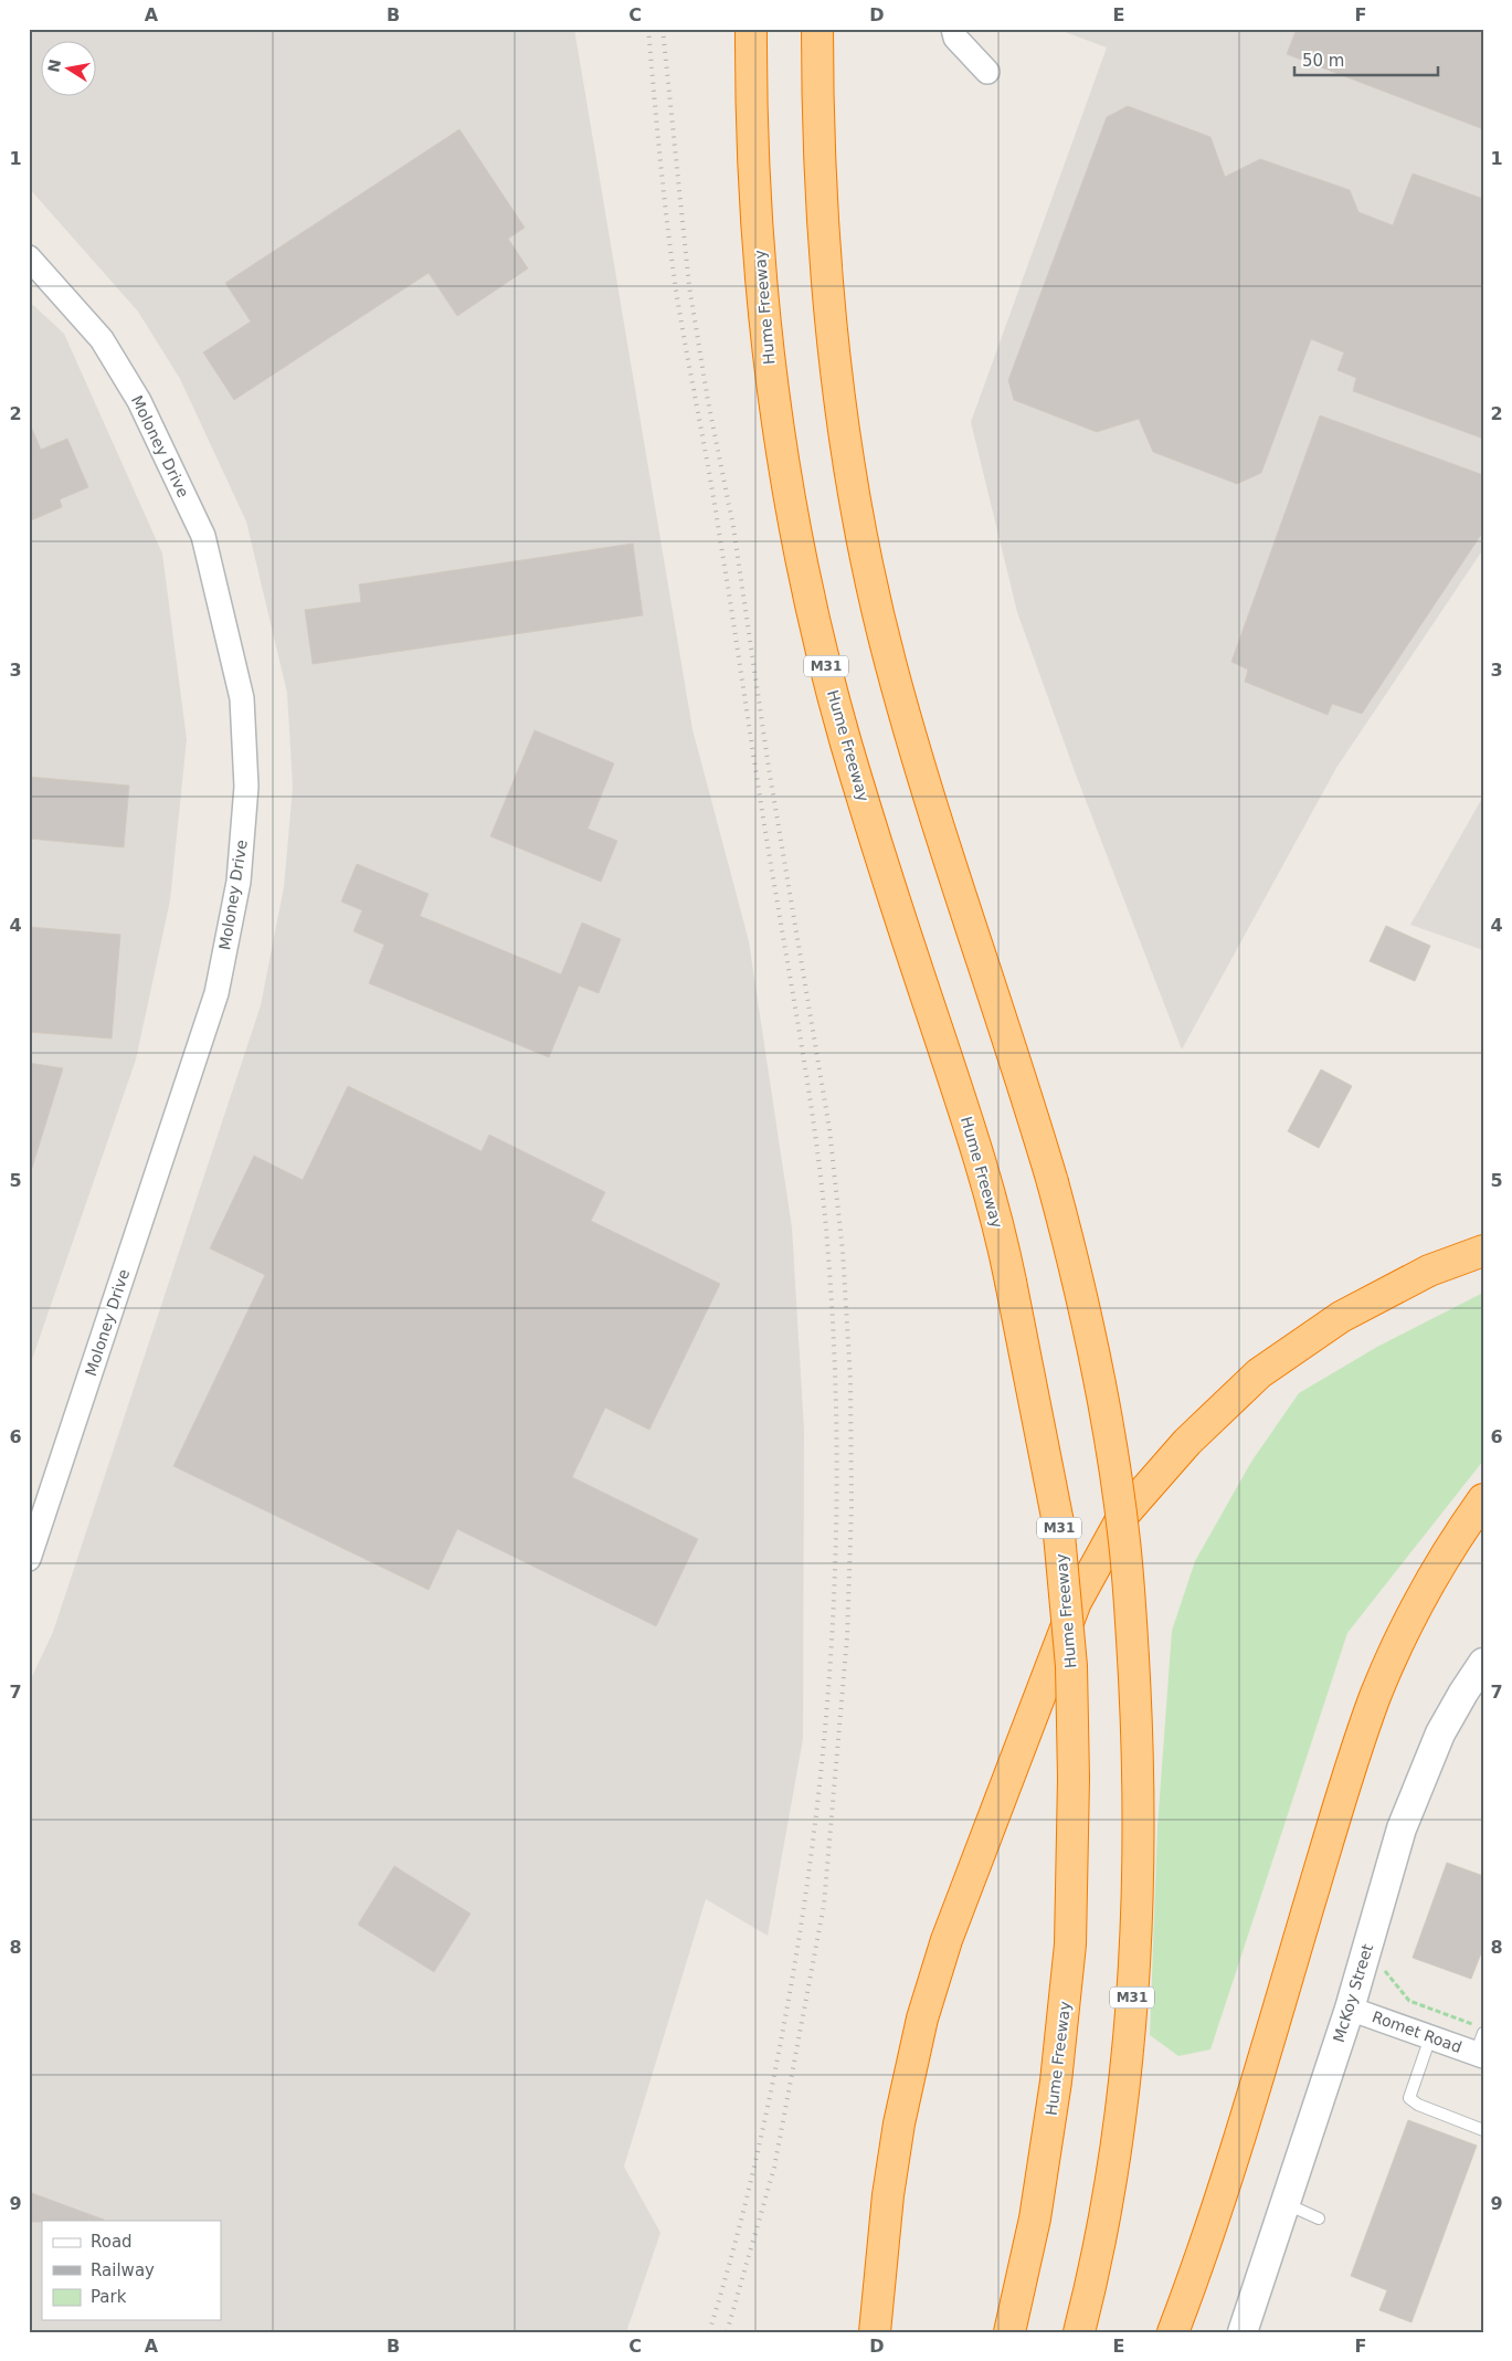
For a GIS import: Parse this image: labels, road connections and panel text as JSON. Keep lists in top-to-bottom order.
{
  "streets": {
    "highway": ["Hume Freeway", "M31"],
    "street": ["Moloney Drive", "McKoy Street", "Romet Road"]
  },
  "crossings": [
    ["McKoy Street", "Romet Road"]
  ],
  "legend": ["Road", "Railway", "Park"],
  "scale_bar": "50 m",
  "north": "left",
  "grid": {
    "columns": [
      "A",
      "B",
      "C",
      "D",
      "E",
      "F"
    ],
    "rows": [
      "1",
      "2",
      "3",
      "4",
      "5",
      "6",
      "7",
      "8",
      "9"
    ]
  }
}
